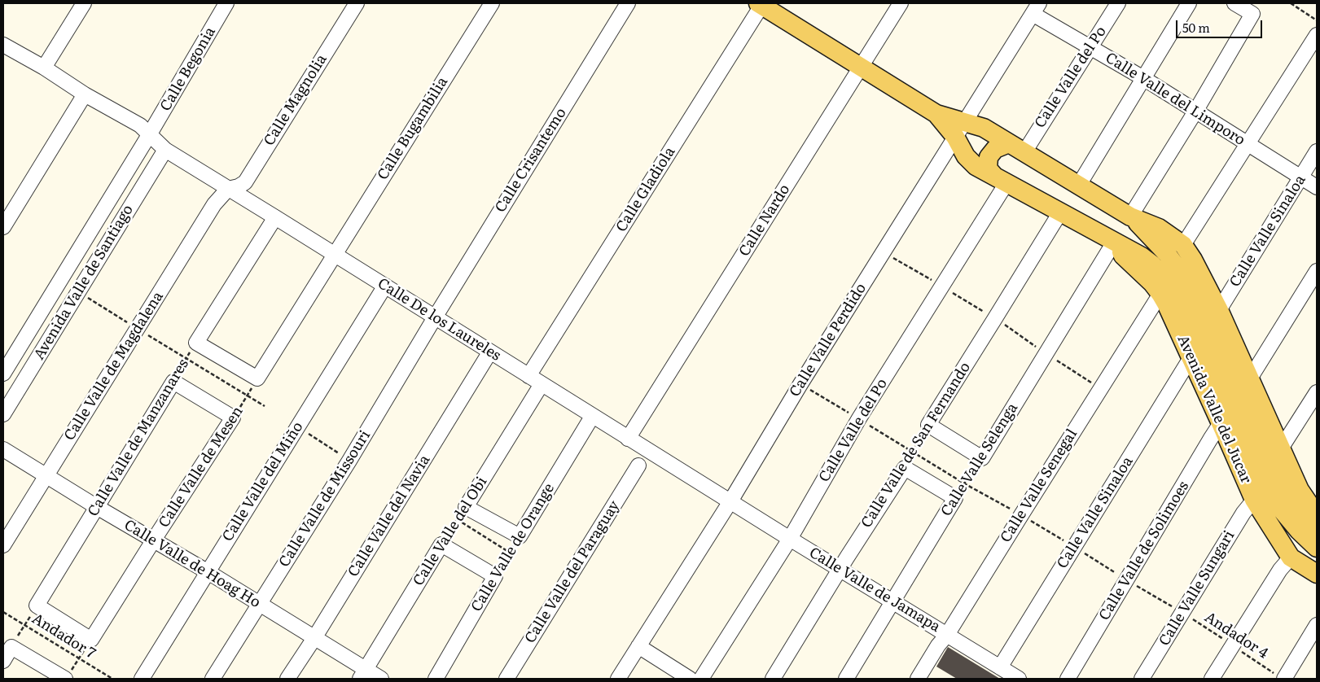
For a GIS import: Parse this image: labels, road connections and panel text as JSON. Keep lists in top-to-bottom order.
{
  "streets": {
    "main road": ["Avenida Valle del Jucar"],
    "street": [
      "Calle Begonia",
      "Calle Valle del Po",
      "Calle Valle del Limporo",
      "Calle Magnolia",
      "Calle Bugambilia",
      "Calle Crisantemo",
      "Calle Gladiola",
      "Calle Nardo",
      "Calle Valle Sinaloa",
      "Avenida Valle de Santiago",
      "Calle De los Laureles",
      "Calle Valle Perdido",
      "Calle Valle de Magdalena",
      "Calle Valle de Manzanares",
      "Calle Valle de San Fernando",
      "Calle Valle Selenga",
      "Calle Valle de Mesen",
      "Calle Valle del Miño",
      "Calle Valle Senegal",
      "Calle Valle de Missouri",
      "Calle Valle del Navia",
      "Calle Valle del Obi",
      "Calle Valle de Orange",
      "Calle Valle de Solimoes",
      "Calle Valle de Hoag Ho",
      "Calle Valle del Paraguay",
      "Calle Valle Sungari",
      "Calle Valle de Jamapa"
    ],
    "path": ["Andador 4", "Andador 7"]
  },
  "crossings": [
    ["Calle Begonia", "Avenida Valle de Santiago"],
    ["Calle Begonia", "Calle De los Laureles"],
    ["Calle Valle del Po", "Calle Valle del Limporo"],
    ["Calle Valle del Po", "Avenida Valle del Jucar"],
    ["Calle Valle del Po", "Calle Valle de Jamapa"],
    ["Calle Valle del Po", "Andador 4"],
    ["Calle Valle del Limporo", "Calle Valle Sinaloa"],
    ["Calle Valle del Limporo", "Calle Valle Perdido"],
    ["Calle Magnolia", "Calle De los Laureles"],
    ["Calle Magnolia", "Calle Valle de Magdalena"],
    ["Calle Bugambilia", "Calle De los Laureles"],
    ["Calle Crisantemo", "Calle De los Laureles"],
    ["Calle Crisantemo", "Calle Valle de Missouri"],
    ["Calle Gladiola", "Calle De los Laureles"],
    ["Calle Nardo", "Calle De los Laureles"],
    ["Calle Valle Sinaloa", "Avenida Valle del Jucar"],
    ["Calle Valle Sinaloa", "Calle Valle de Jamapa"],
    ["Calle Valle Sinaloa", "Andador 4"],
    ["Avenida Valle de Santiago", "Calle De los Laureles"],
    ["Calle De los Laureles", "Calle Valle Perdido"],
    ["Calle De los Laureles", "Calle Valle de Magdalena"],
    ["Calle De los Laureles", "Calle Valle de Manzanares"],
    ["Calle De los Laureles", "Calle Valle del Miño"],
    ["Calle De los Laureles", "Calle Valle de Missouri"],
    ["Calle De los Laureles", "Calle Valle del Navia"],
    ["Calle De los Laureles", "Calle Valle del Obi"],
    ["Calle De los Laureles", "Calle Valle de Orange"],
    ["Calle De los Laureles", "Calle Valle de Jamapa"],
    ["Calle Valle Perdido", "Avenida Valle del Jucar"],
    ["Calle Valle Perdido", "Calle Valle de Jamapa"],
    ["Calle Valle Perdido", "Andador 4"],
    ["Calle Valle de Magdalena", "Calle Valle de Hoag Ho"],
    ["Avenida Valle del Jucar", "Calle Valle de San Fernando"],
    ["Avenida Valle del Jucar", "Calle Valle Selenga"],
    ["Avenida Valle del Jucar", "Calle Valle Senegal"],
    ["Avenida Valle del Jucar", "Calle Valle de Solimoes"],
    ["Avenida Valle del Jucar", "Calle Valle Sungari"],
    ["Calle Valle de Manzanares", "Calle Valle de Hoag Ho"],
    ["Calle Valle de San Fernando", "Calle Valle de Jamapa"],
    ["Calle Valle de San Fernando", "Andador 4"],
    ["Calle Valle Selenga", "Calle Valle de Jamapa"],
    ["Calle Valle Selenga", "Andador 4"],
    ["Calle Valle de Mesen", "Calle Valle de Hoag Ho"],
    ["Calle Valle del Miño", "Calle Valle de Hoag Ho"],
    ["Calle Valle Senegal", "Calle Valle de Jamapa"],
    ["Calle Valle Senegal", "Andador 4"],
    ["Calle Valle de Missouri", "Calle Valle de Hoag Ho"],
    ["Calle Valle del Navia", "Calle Valle de Hoag Ho"],
    ["Calle Valle del Obi", "Calle Valle de Orange"],
    ["Calle Valle del Obi", "Calle Valle de Hoag Ho"],
    ["Calle Valle de Solimoes", "Andador 4"],
    ["Calle Valle Sungari", "Andador 4"]
  ],
  "scale_bar": "50 m"
}
